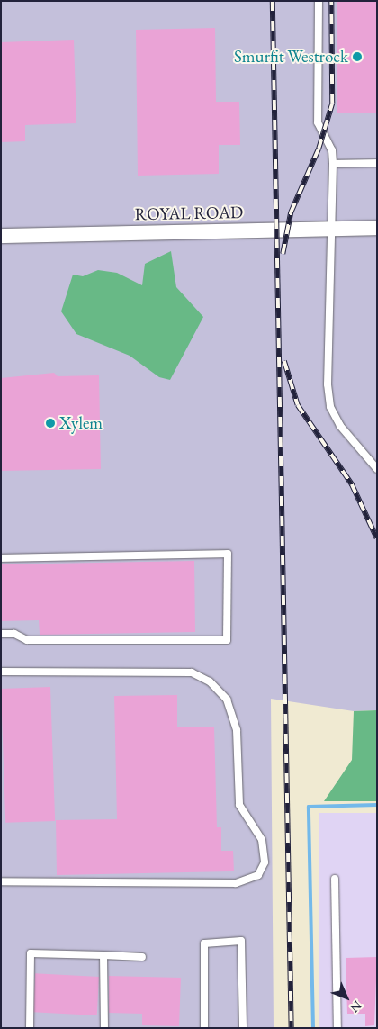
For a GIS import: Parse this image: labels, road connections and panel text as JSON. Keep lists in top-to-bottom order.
{
  "streets": {
    "street": ["ROYAL ROAD"]
  },
  "places": ["Smurfit Westrock", "Xylem"],
  "north": "bottom right"
}
